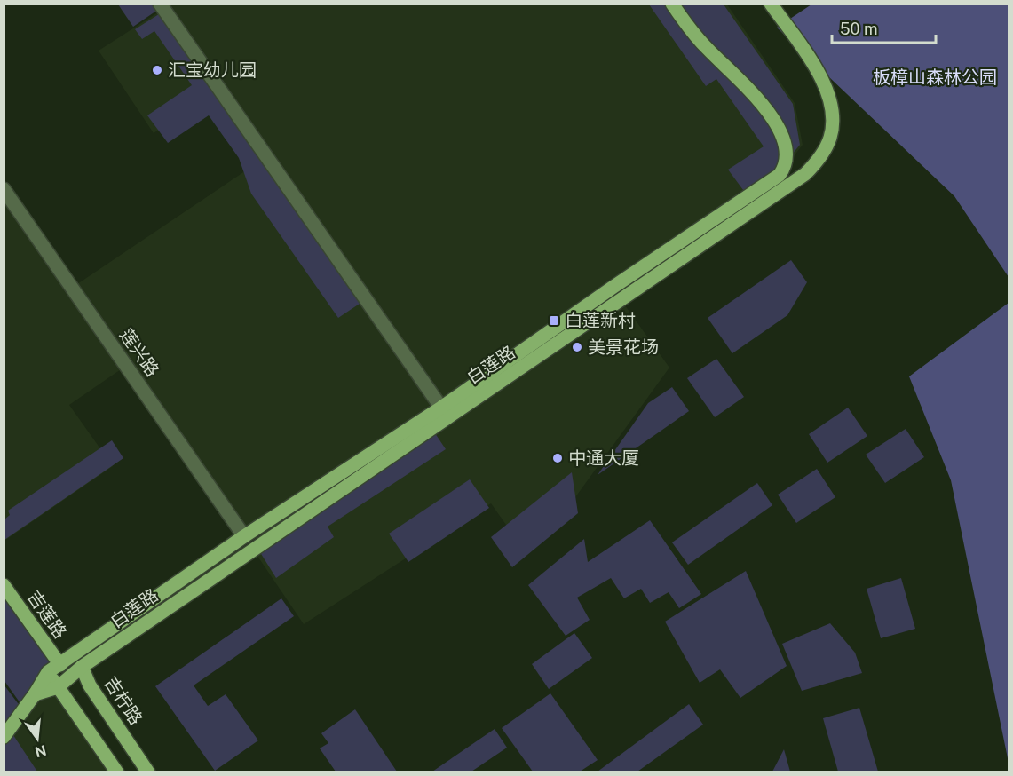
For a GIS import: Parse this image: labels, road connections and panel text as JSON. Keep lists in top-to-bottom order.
{
  "streets": {
    "main road": ["白莲路", "吉莲路", "吉柠路"],
    "street": ["莲兴路"]
  },
  "crossings": [
    ["莲兴路", "白莲路"],
    ["白莲路", "吉莲路"],
    ["白莲路", "吉柠路"],
    ["吉莲路", "吉柠路"]
  ],
  "parks": ["板樟山森林公园"],
  "places": {
    "other": ["汇宝幼儿园", "美景花场", "中通大厦"],
    "transit": ["白莲新村"]
  },
  "scale_bar": "50 m",
  "north": "bottom"
}
